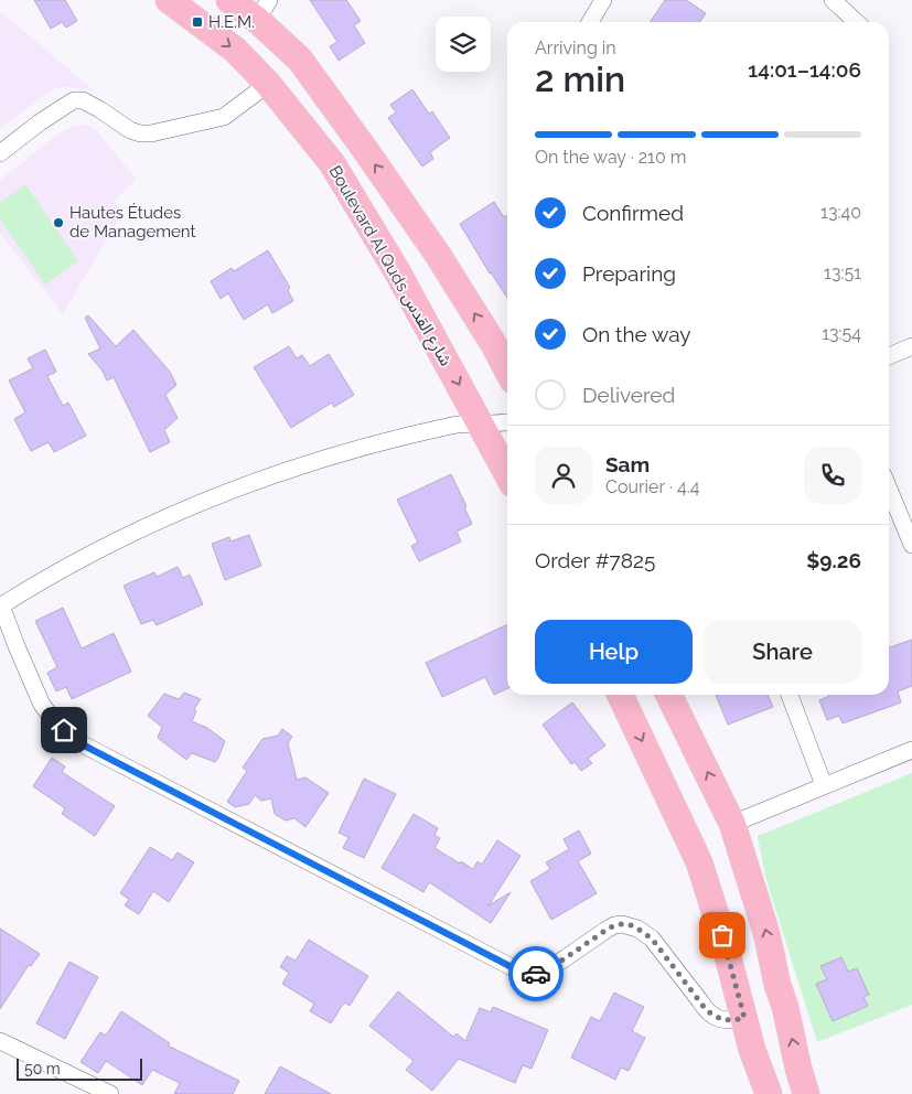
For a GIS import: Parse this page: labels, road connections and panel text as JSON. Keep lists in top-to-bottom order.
{
  "streets": {
    "main road": ["Boulevard Al Quds شارع القدس"]
  },
  "places": {
    "transit": ["H.E.M."],
    "other": ["Hautes Études de Management"]
  },
  "scale_bar": "50 m",
  "page": {
    "heading": ["2 min", "Arriving in", "14:01–14:06"],
    "panel": [
      "Sam",
      "Courier · 4.4",
      "Order #7825",
      "$9.26"
    ],
    "bar": "On the way · 210 m",
    "list": [
      ["Confirmed", "13:40"],
      ["Preparing", "13:51"],
      ["On the way", "13:54"],
      "Delivered"
    ],
    "buttons": ["Help", "Share"],
    "scale": "50 m"
  }
}
